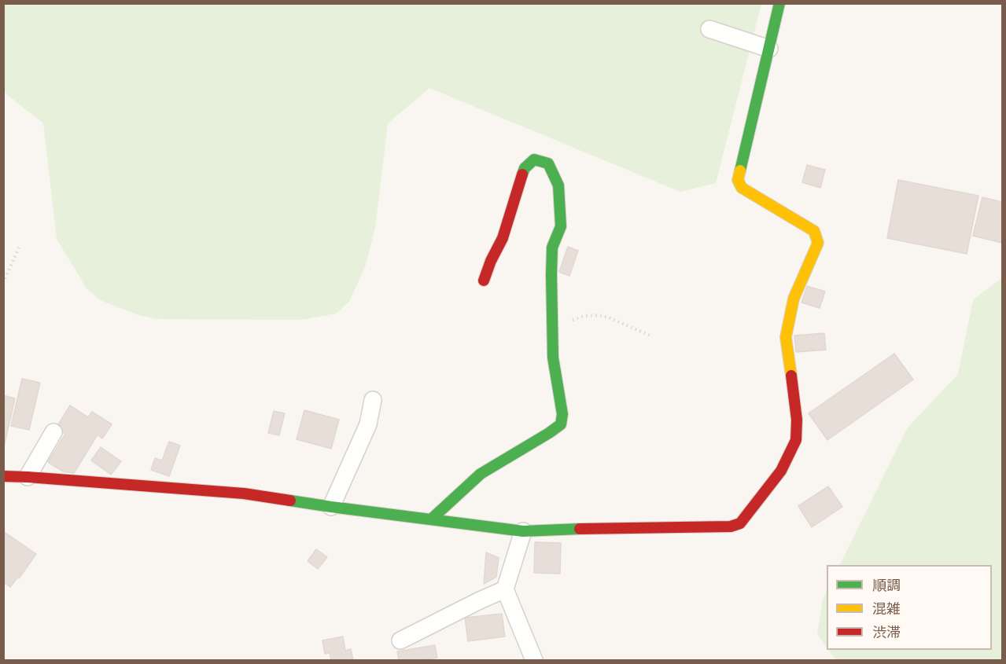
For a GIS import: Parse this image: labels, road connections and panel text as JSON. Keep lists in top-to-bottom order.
{
  "legend": ["順調", "混雑", "渋滞"]
}
